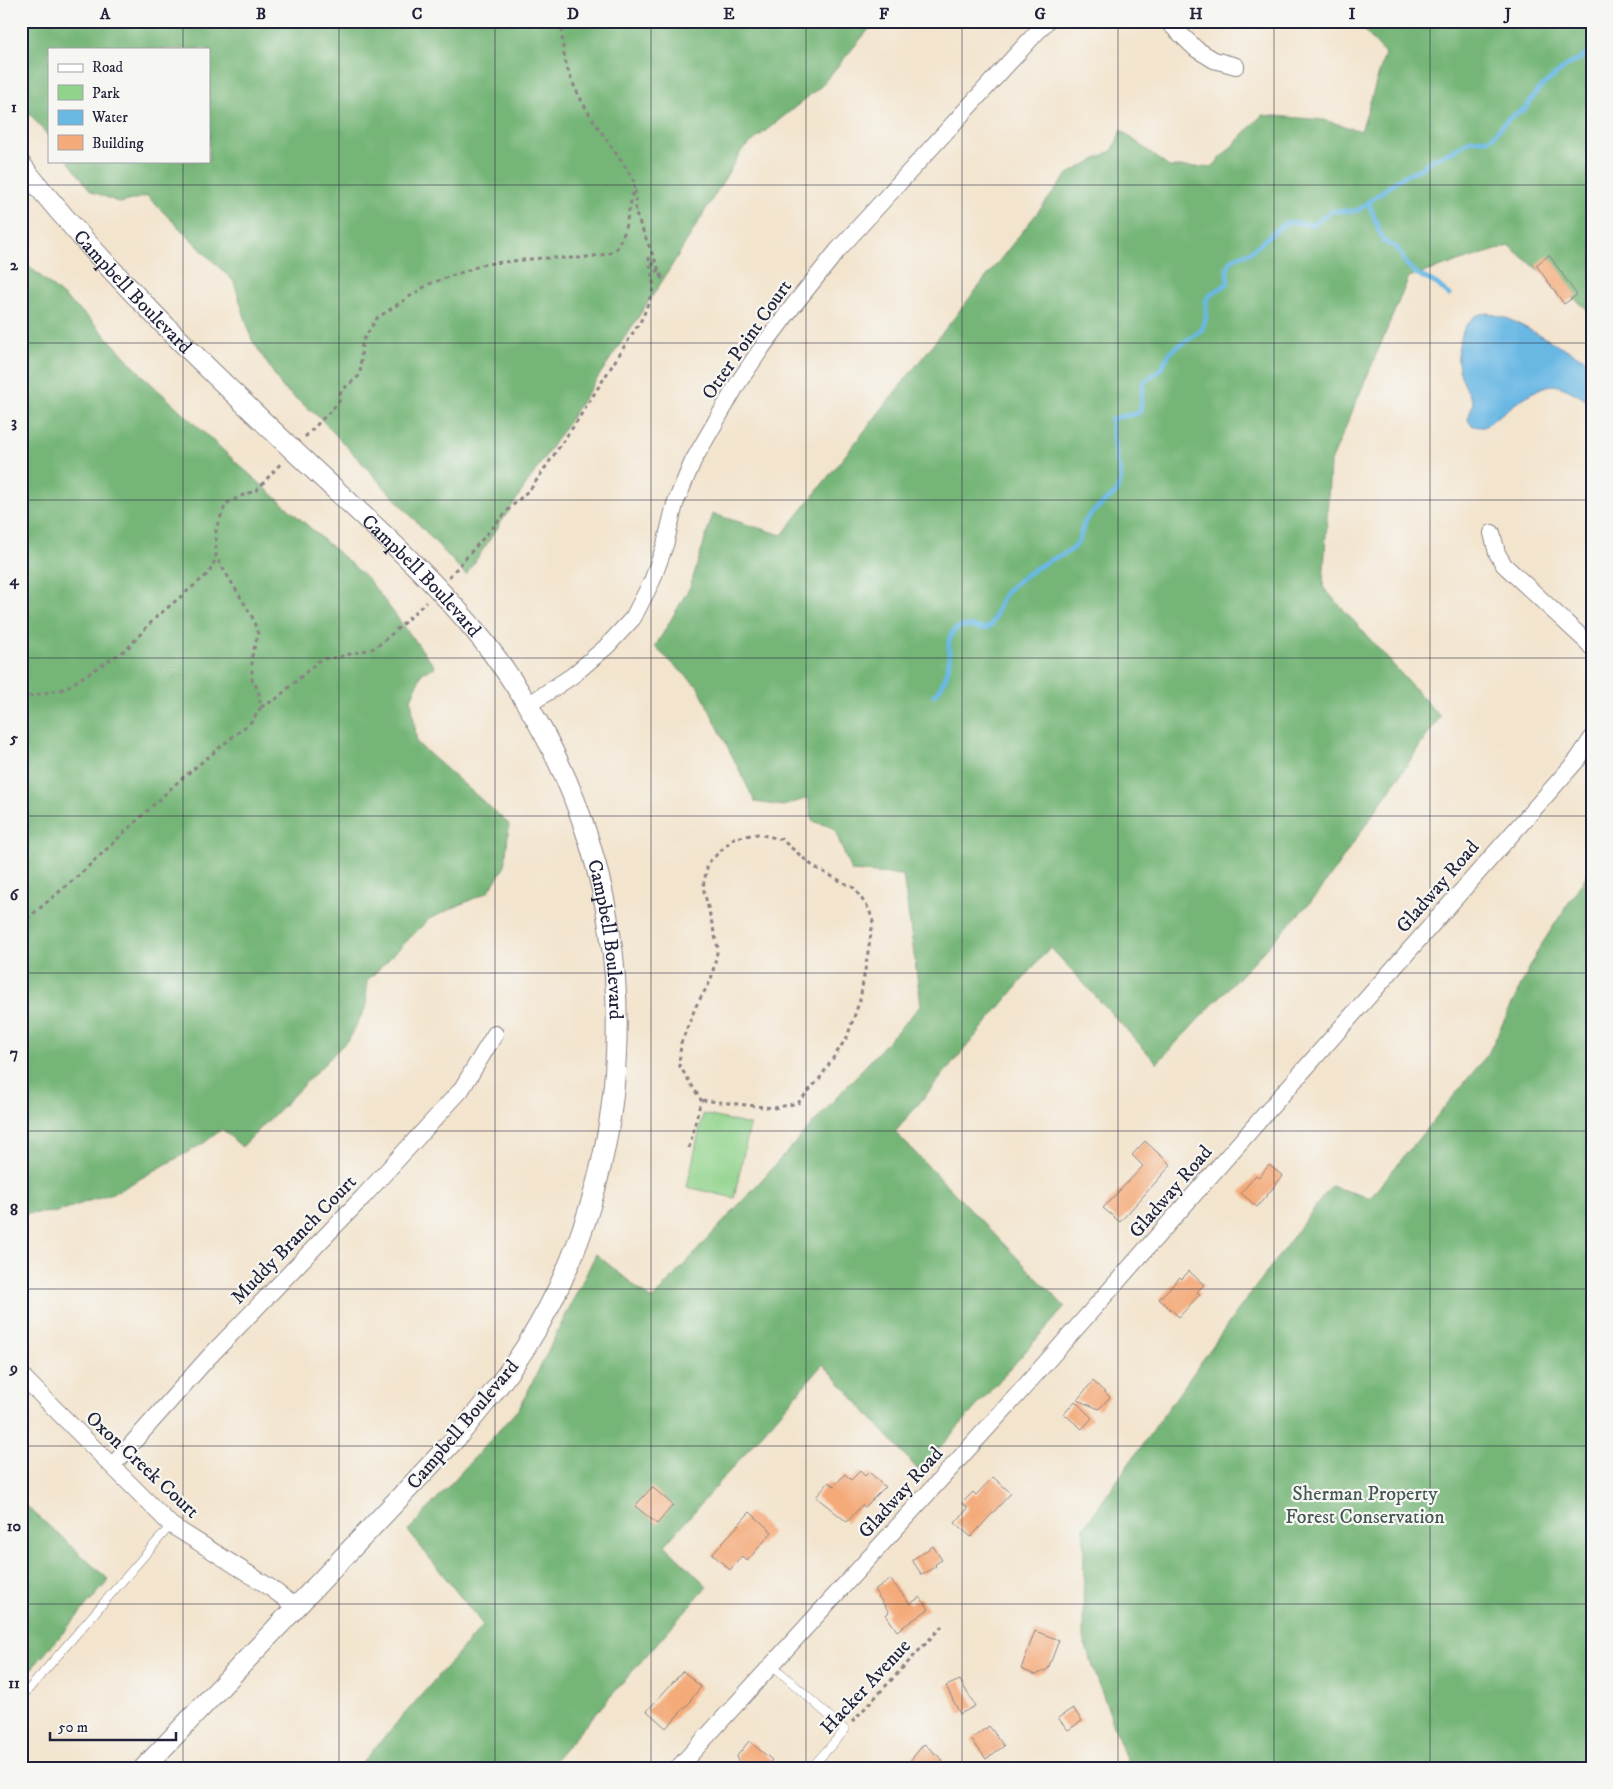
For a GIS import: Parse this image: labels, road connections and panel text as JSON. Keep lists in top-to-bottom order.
{
  "streets": {
    "street": [
      "Campbell Boulevard",
      "Otter Point Court",
      "Gladway Road",
      "Muddy Branch Court",
      "Oxon Creek Court"
    ],
    "lane": ["Hacker Avenue"]
  },
  "crossings": [
    ["Campbell Boulevard", "Otter Point Court"],
    ["Campbell Boulevard", "Oxon Creek Court"],
    ["Muddy Branch Court", "Oxon Creek Court"]
  ],
  "parks": ["Sherman Property Forest Conservation"],
  "legend": [
    "Road",
    "Park",
    "Water",
    "Building"
  ],
  "scale_bar": "50 m",
  "grid": {
    "columns": [
      "A",
      "B",
      "C",
      "D",
      "E",
      "F",
      "G",
      "H",
      "I",
      "J"
    ],
    "rows": [
      "1",
      "2",
      "3",
      "4",
      "5",
      "6",
      "7",
      "8",
      "9",
      "10",
      "11"
    ]
  }
}
